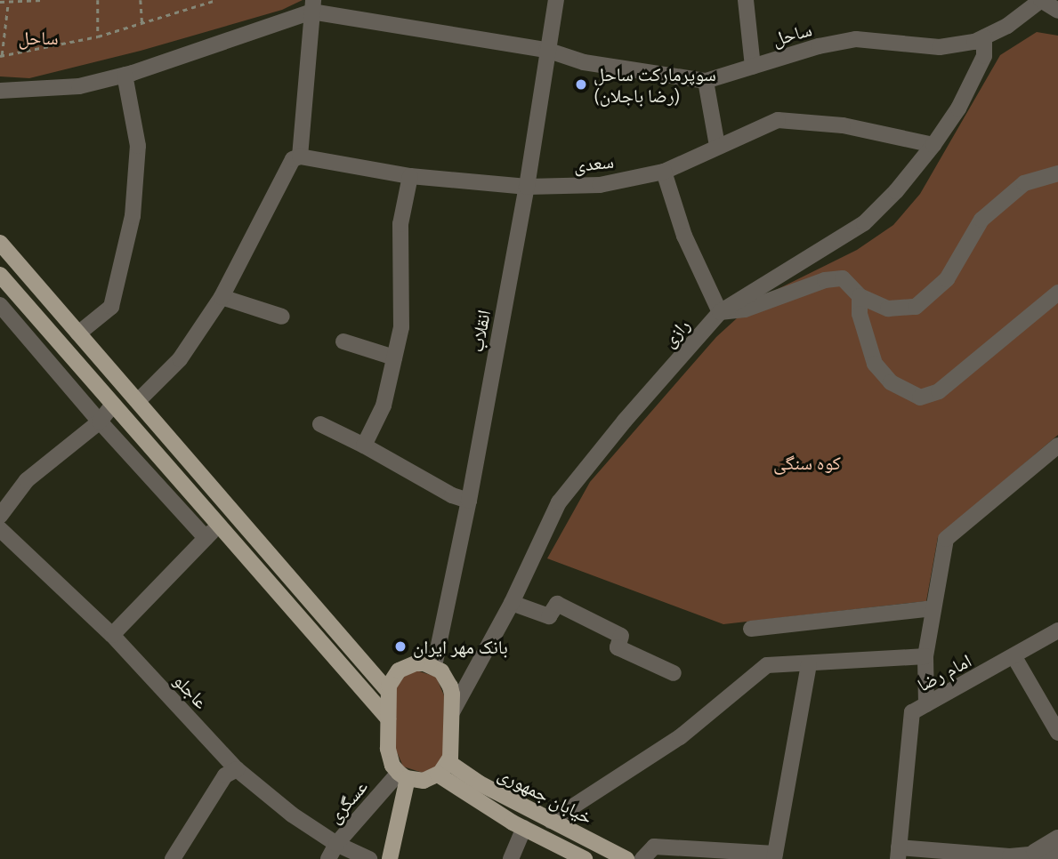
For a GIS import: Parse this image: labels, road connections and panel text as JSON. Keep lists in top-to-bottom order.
{
  "streets": {
    "main road": ["خیابان جمهوری"],
    "street": [
      "ساحل",
      "سعدی",
      "انقلاب",
      "رازی",
      "امام رضا",
      "عاجلو",
      "عسگری"
    ]
  },
  "crossings": [
    ["ساحل", "انقلاب"],
    ["ساحل", "رازی"],
    ["سعدی", "انقلاب"],
    ["سعدی", "رازی"],
    ["انقلاب", "رازی"],
    ["انقلاب", "خیابان جمهوری"],
    ["انقلاب", "عسگری"],
    ["رازی", "خیابان جمهوری"],
    ["رازی", "عسگری"],
    ["عاجلو", "عسگری"],
    ["خیابان جمهوری", "عسگری"]
  ],
  "parks": ["ساحل", "کوه سنگی"],
  "places": ["سوپرمارکت ساحل (رضا باجلان)", "بانک مهر ایران"]
}
